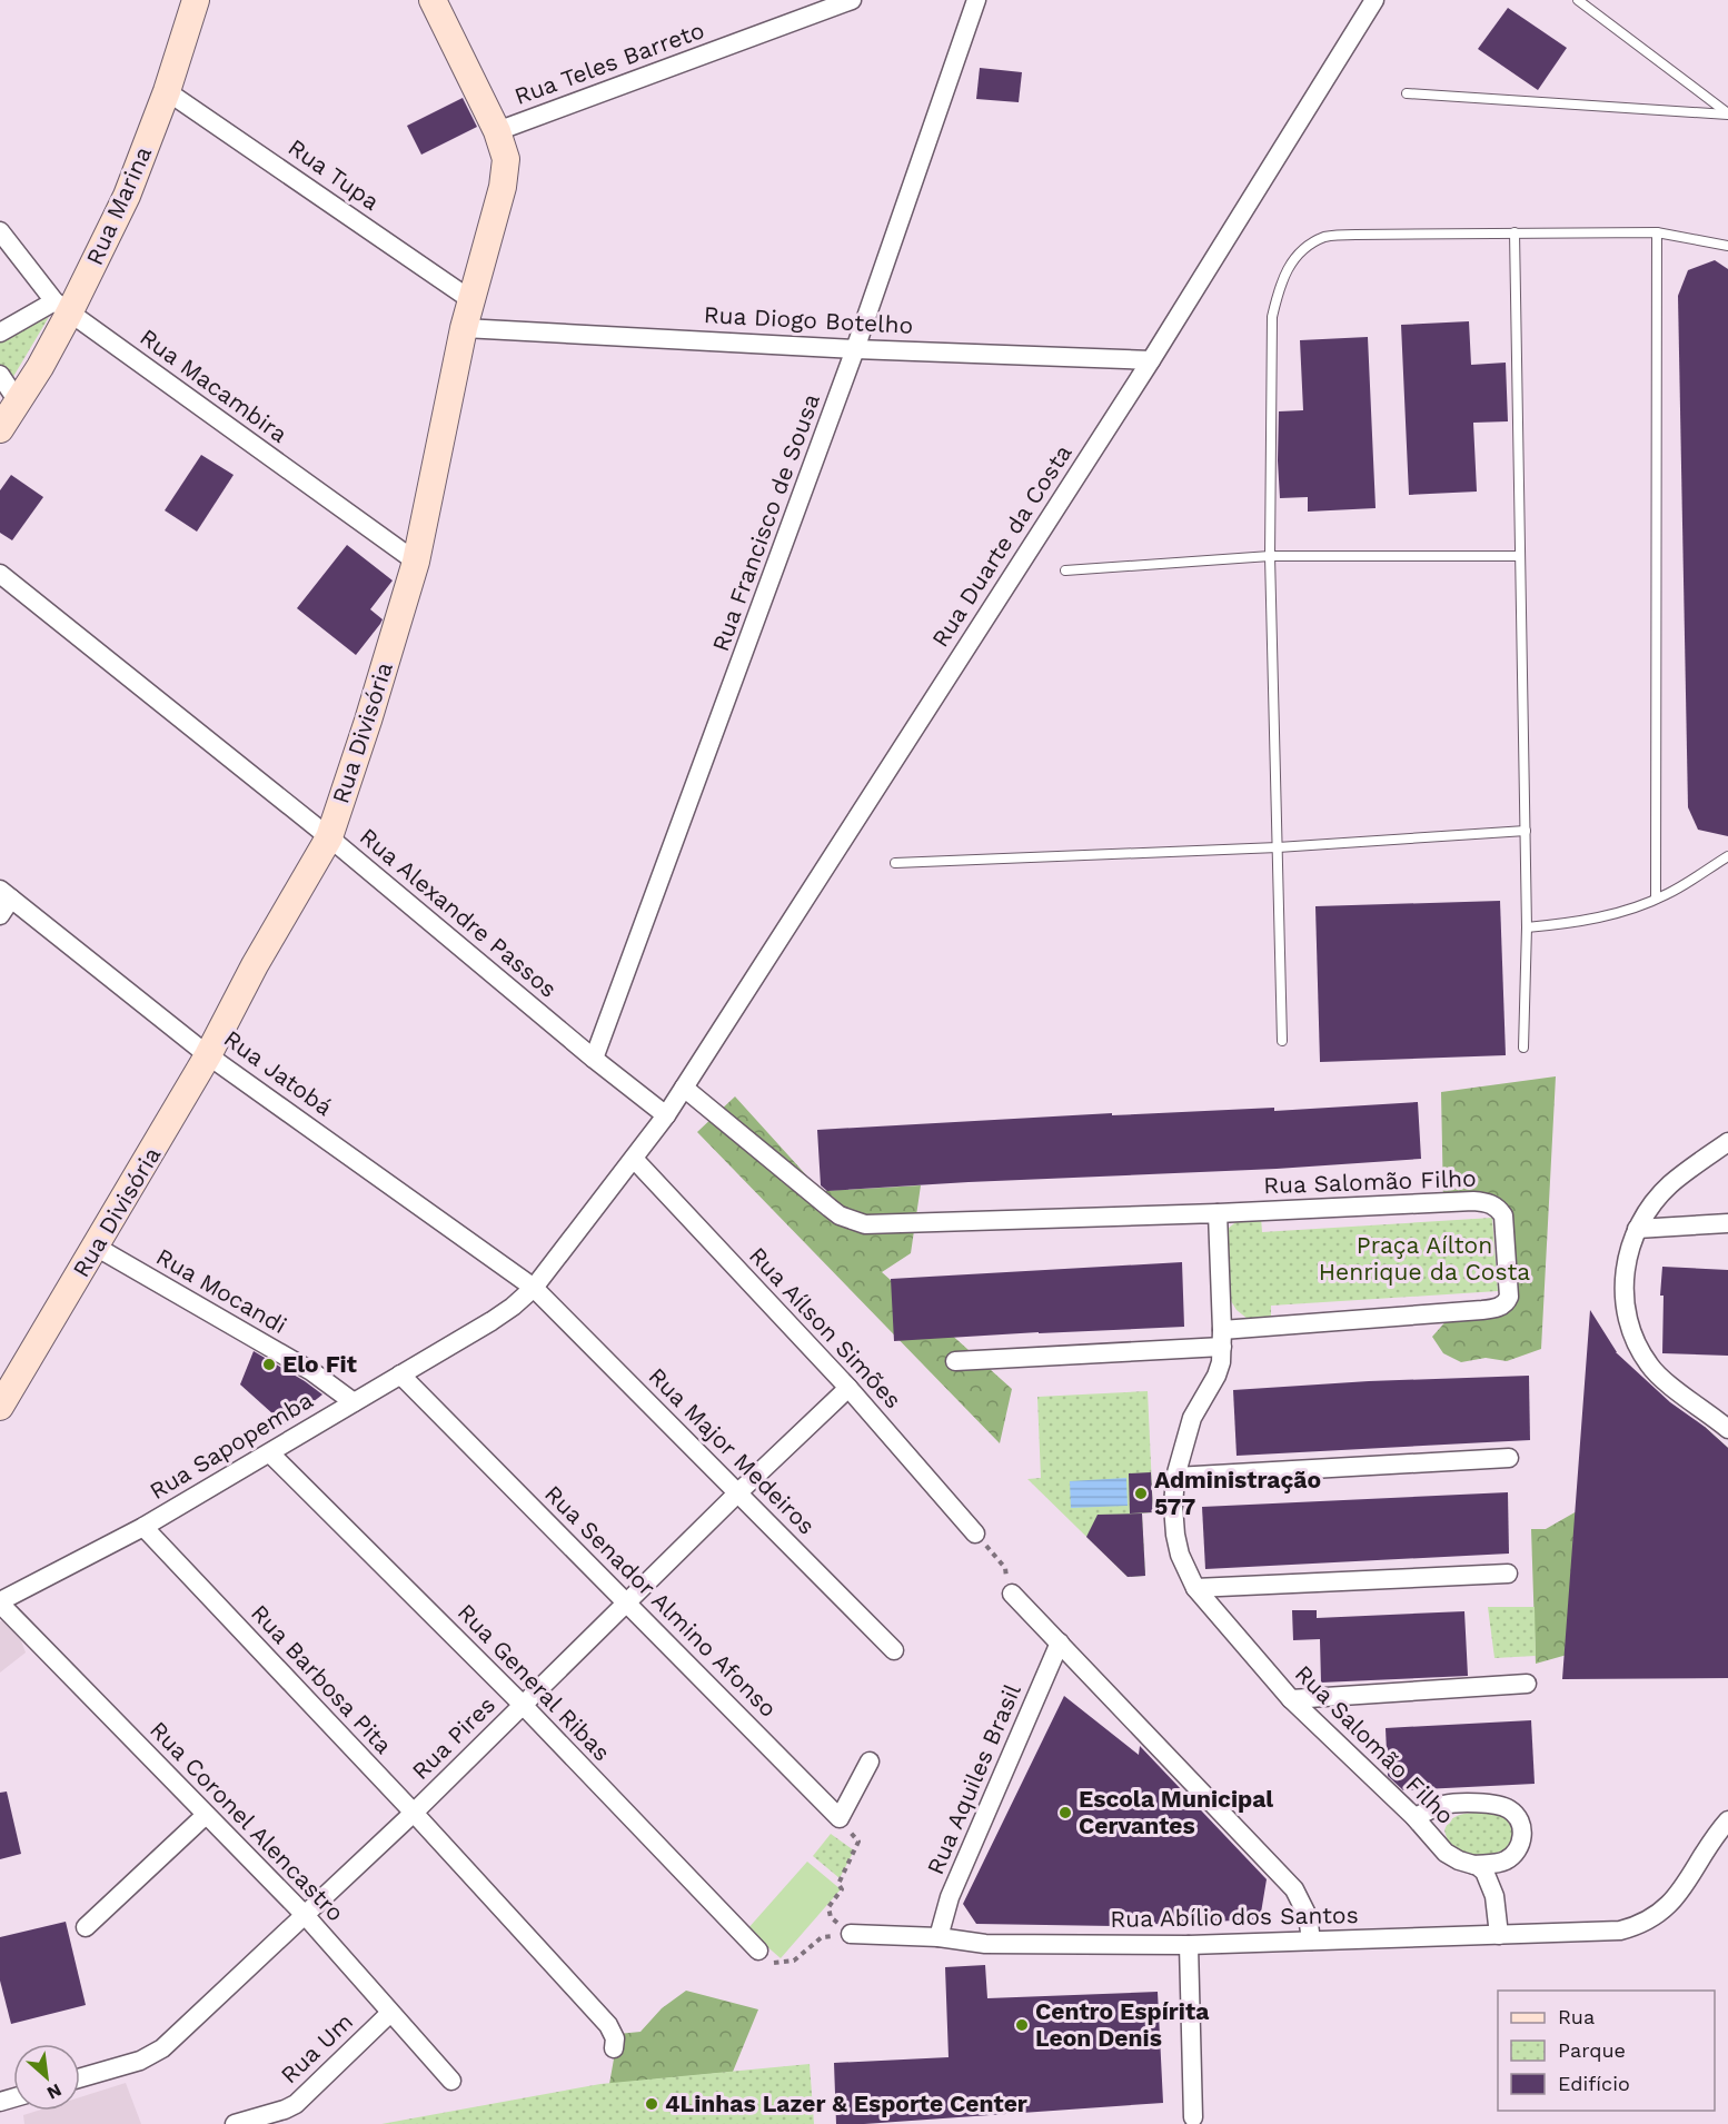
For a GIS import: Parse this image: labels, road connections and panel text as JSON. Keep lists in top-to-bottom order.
{
  "streets": {
    "street": [
      "Rua Teles Barreto",
      "Rua Tupa",
      "Rua Marina",
      "Rua Diogo Botelho",
      "Rua Macambira",
      "Rua Francisco de Sousa",
      "Rua Duarte da Costa",
      "Rua Divisória",
      "Rua Alexandre Passos",
      "Rua Jatobá",
      "Rua Salomão Filho",
      "Rua Mocandi",
      "Rua Aílson Simões",
      "Rua Sapopemba",
      "Rua Major Medeiros",
      "Rua Senador Almino Afonso",
      "Rua Barbosa Pita",
      "Rua General Ribas",
      "Rua Pires",
      "Rua Aquiles Brasil",
      "Rua Coronel Alencastro",
      "Rua Abílio dos Santos",
      "Rua Um"
    ]
  },
  "crossings": [
    ["Rua Teles Barreto", "Rua Divisória"],
    ["Rua Tupa", "Rua Marina"],
    ["Rua Tupa", "Rua Divisória"],
    ["Rua Marina", "Rua Macambira"],
    ["Rua Diogo Botelho", "Rua Francisco de Sousa"],
    ["Rua Diogo Botelho", "Rua Duarte da Costa"],
    ["Rua Diogo Botelho", "Rua Divisória"],
    ["Rua Macambira", "Rua Divisória"],
    ["Rua Francisco de Sousa", "Rua Alexandre Passos"],
    ["Rua Duarte da Costa", "Rua Alexandre Passos"],
    ["Rua Duarte da Costa", "Rua Salomão Filho"],
    ["Rua Duarte da Costa", "Rua Sapopemba"],
    ["Rua Divisória", "Rua Alexandre Passos"],
    ["Rua Divisória", "Rua Jatobá"],
    ["Rua Divisória", "Rua Mocandi"],
    ["Rua Alexandre Passos", "Rua Sapopemba"],
    ["Rua Jatobá", "Rua Sapopemba"],
    ["Rua Jatobá", "Rua Major Medeiros"],
    ["Rua Salomão Filho", "Rua Abílio dos Santos"],
    ["Rua Mocandi", "Rua Sapopemba"],
    ["Rua Aílson Simões", "Rua Sapopemba"],
    ["Rua Aílson Simões", "Rua Pires"],
    ["Rua Sapopemba", "Rua Major Medeiros"],
    ["Rua Sapopemba", "Rua Senador Almino Afonso"],
    ["Rua Sapopemba", "Rua Barbosa Pita"],
    ["Rua Sapopemba", "Rua General Ribas"],
    ["Rua Sapopemba", "Rua Coronel Alencastro"],
    ["Rua Major Medeiros", "Rua Pires"],
    ["Rua Senador Almino Afonso", "Rua Pires"],
    ["Rua Barbosa Pita", "Rua Pires"],
    ["Rua General Ribas", "Rua Pires"],
    ["Rua Pires", "Rua Coronel Alencastro"],
    ["Rua Aquiles Brasil", "Rua Abílio dos Santos"],
    ["Rua Coronel Alencastro", "Rua Um"]
  ],
  "parks": ["Praça Aílton Henrique da Costa"],
  "places": [
    "Elo Fit",
    "Administração 577",
    "Escola Municipal Cervantes",
    "Centro Espírita Leon Denis",
    "4Linhas Lazer & Esporte Center"
  ],
  "legend": ["Rua", "Parque", "Edifício"],
  "north": "bottom right"
}
